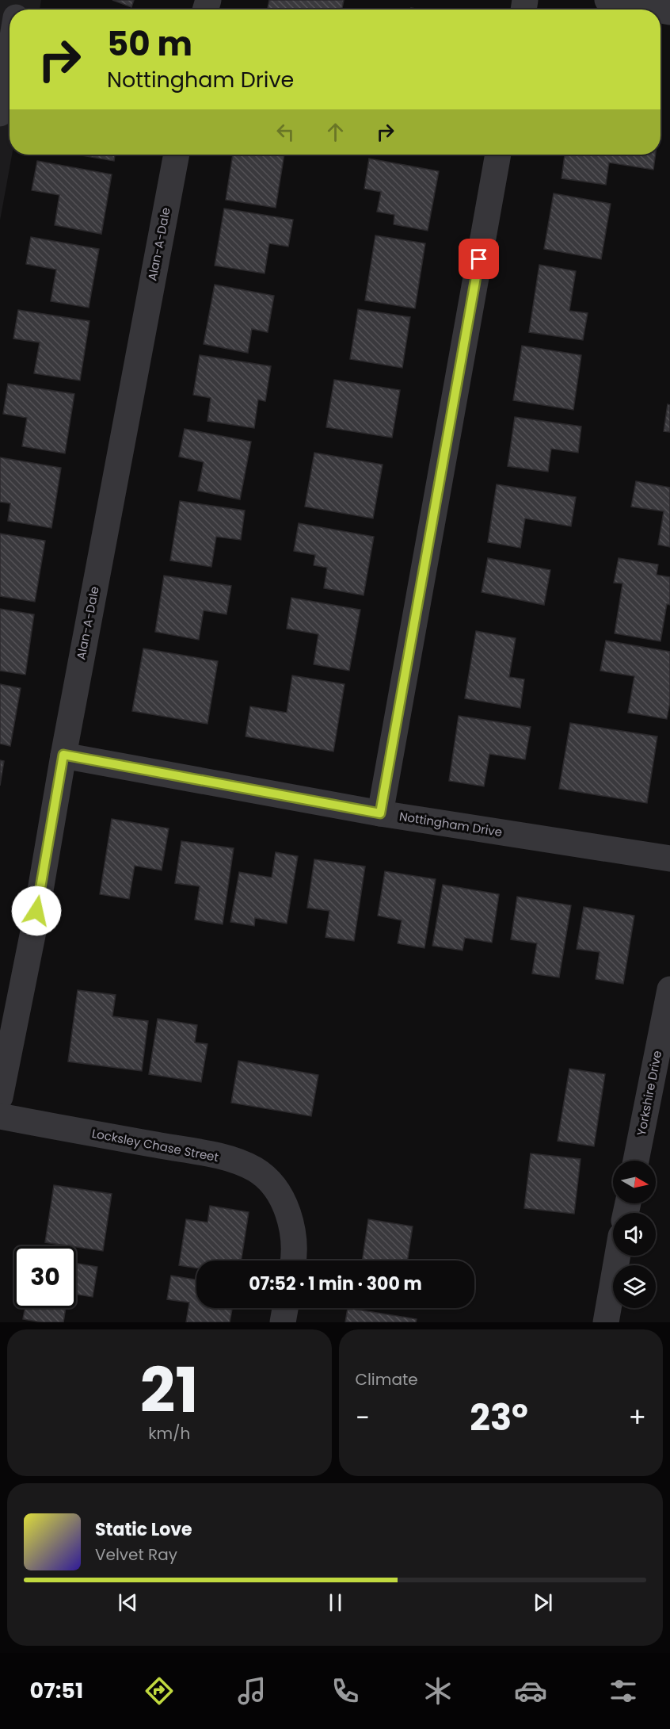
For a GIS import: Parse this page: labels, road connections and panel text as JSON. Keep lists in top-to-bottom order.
{
  "streets": {
    "street": [
      "Alan-A-Dale",
      "Nottingham Drive",
      "Yorkshire Drive",
      "Locksley Chase Street"
    ]
  },
  "crossings": [
    ["Alan-A-Dale", "Nottingham Drive"]
  ],
  "north": "right",
  "page": {
    "turn": ["50 m", "Nottingham Drive"],
    "limit": "30",
    "trip": "07:52 · 1 min · 300 m",
    "tile": [
      ["21", "km/h"],
      "Climate"
    ],
    "heat": ["−", "23°", "+"],
    "song": ["Static Love", "Velvet Ray"],
    "tabs": "07:51"
  }
}
